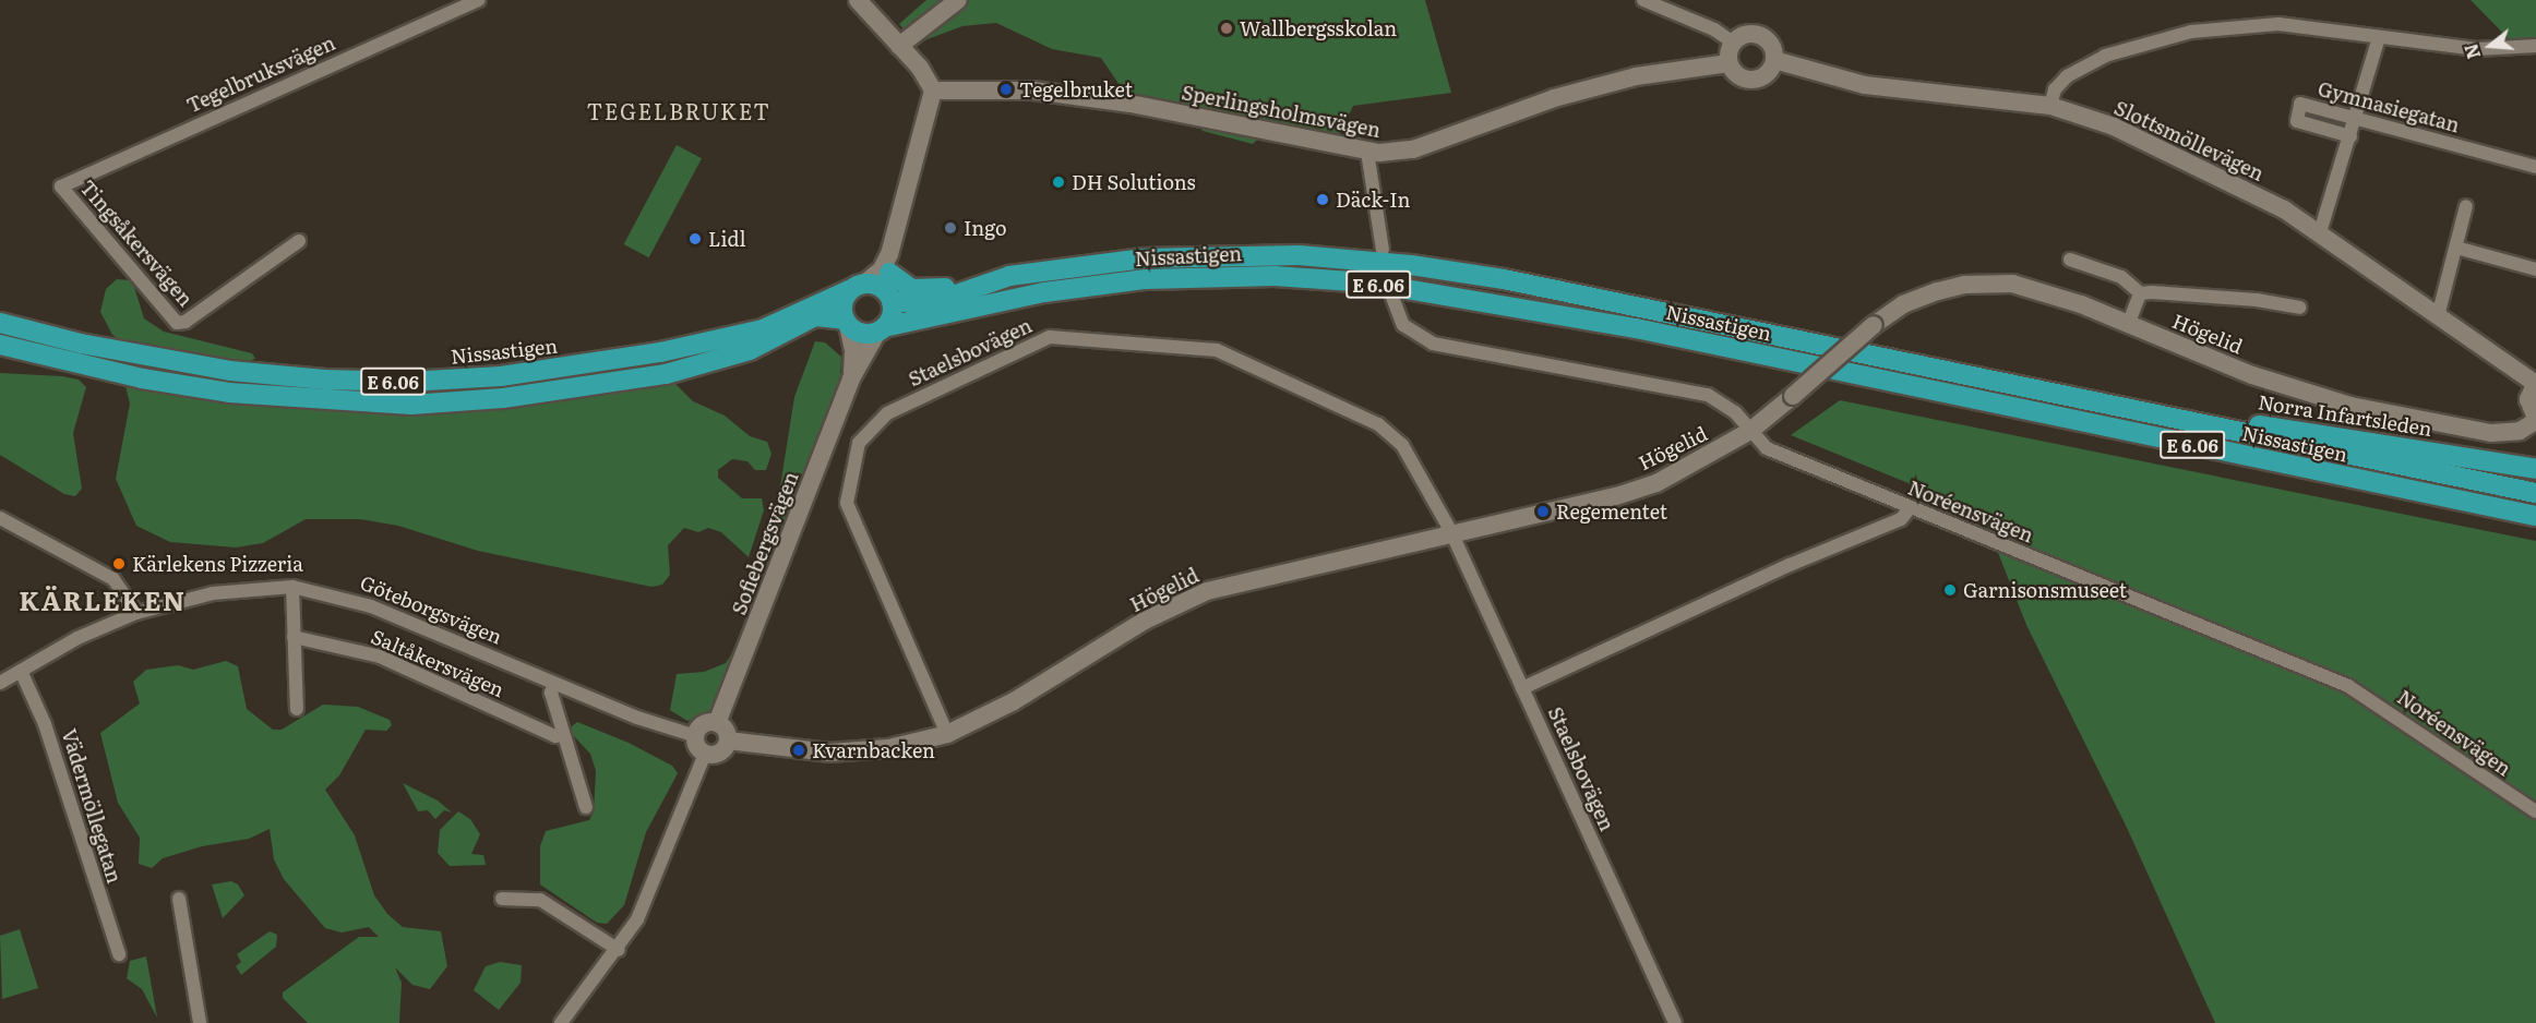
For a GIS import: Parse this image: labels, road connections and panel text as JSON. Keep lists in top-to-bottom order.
{
  "streets": {
    "highway": ["Nissastigen", "E 6.06", "Norra Infartsleden"],
    "street": [
      "Tegelbruksvägen",
      "Gymnasiegatan",
      "Sperlingsholmsvägen",
      "Slottsmöllevägen",
      "Tingsåkersvägen",
      "Högelid",
      "Staelsbovägen",
      "Noréensvägen",
      "Sofiebergsvägen",
      "Göteborgsvägen",
      "Saltåkersvägen",
      "Vädermöllegatan"
    ]
  },
  "crossings": [
    ["Tegelbruksvägen", "Tingsåkersvägen"],
    ["Sperlingsholmsvägen", "Slottsmöllevägen"],
    ["Nissastigen", "E 6.06"],
    ["Nissastigen", "Norra Infartsleden"],
    ["Nissastigen", "Sofiebergsvägen"],
    ["E 6.06", "Norra Infartsleden"],
    ["E 6.06", "Sofiebergsvägen"],
    ["Högelid", "Staelsbovägen"],
    ["Högelid", "Noréensvägen"],
    ["Högelid", "Sofiebergsvägen"],
    ["Högelid", "Göteborgsvägen"],
    ["Sofiebergsvägen", "Göteborgsvägen"],
    ["Göteborgsvägen", "Vädermöllegatan"]
  ],
  "districts": ["TEGELBRUKET", "KÄRLEKEN"],
  "places": [
    "Wallbergsskolan",
    "Tegelbruket",
    "DH Solutions",
    "Däck-In",
    "Ingo",
    "Lidl",
    "Regementet",
    "Kärlekens Pizzeria",
    "Garnisonsmuseet",
    "Kvarnbacken"
  ],
  "north": "left"
}
